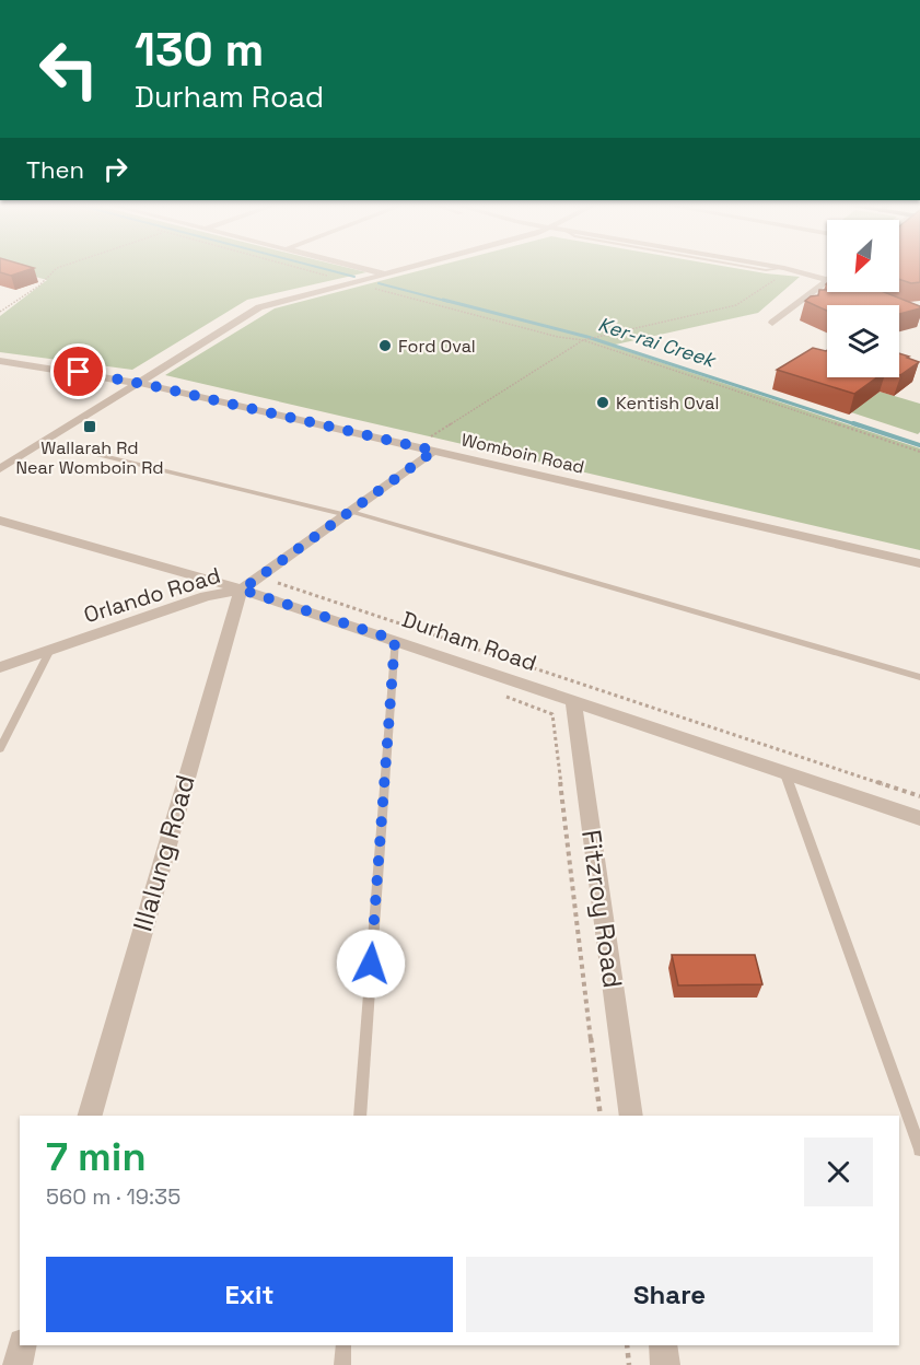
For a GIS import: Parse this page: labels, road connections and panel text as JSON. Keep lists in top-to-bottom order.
{
  "streets": {
    "street": [
      "Womboin Road",
      "Orlando Road",
      "Durham Road",
      "Illalung Road",
      "Fitzroy Road"
    ]
  },
  "crossings": [
    ["Womboin Road", "Orlando Road"],
    ["Orlando Road", "Durham Road"],
    ["Orlando Road", "Illalung Road"],
    ["Durham Road", "Illalung Road"],
    ["Durham Road", "Fitzroy Road"]
  ],
  "water": ["Ker-rai Creek"],
  "places": {
    "other": ["Ford Oval", "Kentish Oval"],
    "transit": ["Wallarah Rd Near Womboin Rd"]
  },
  "north": "bottom left",
  "page": {
    "turn": ["130 m", "Durham Road"],
    "then": "Then",
    "heading": ["7 min", "560 m · 19:35"],
    "buttons": ["Exit", "Share"]
  }
}
